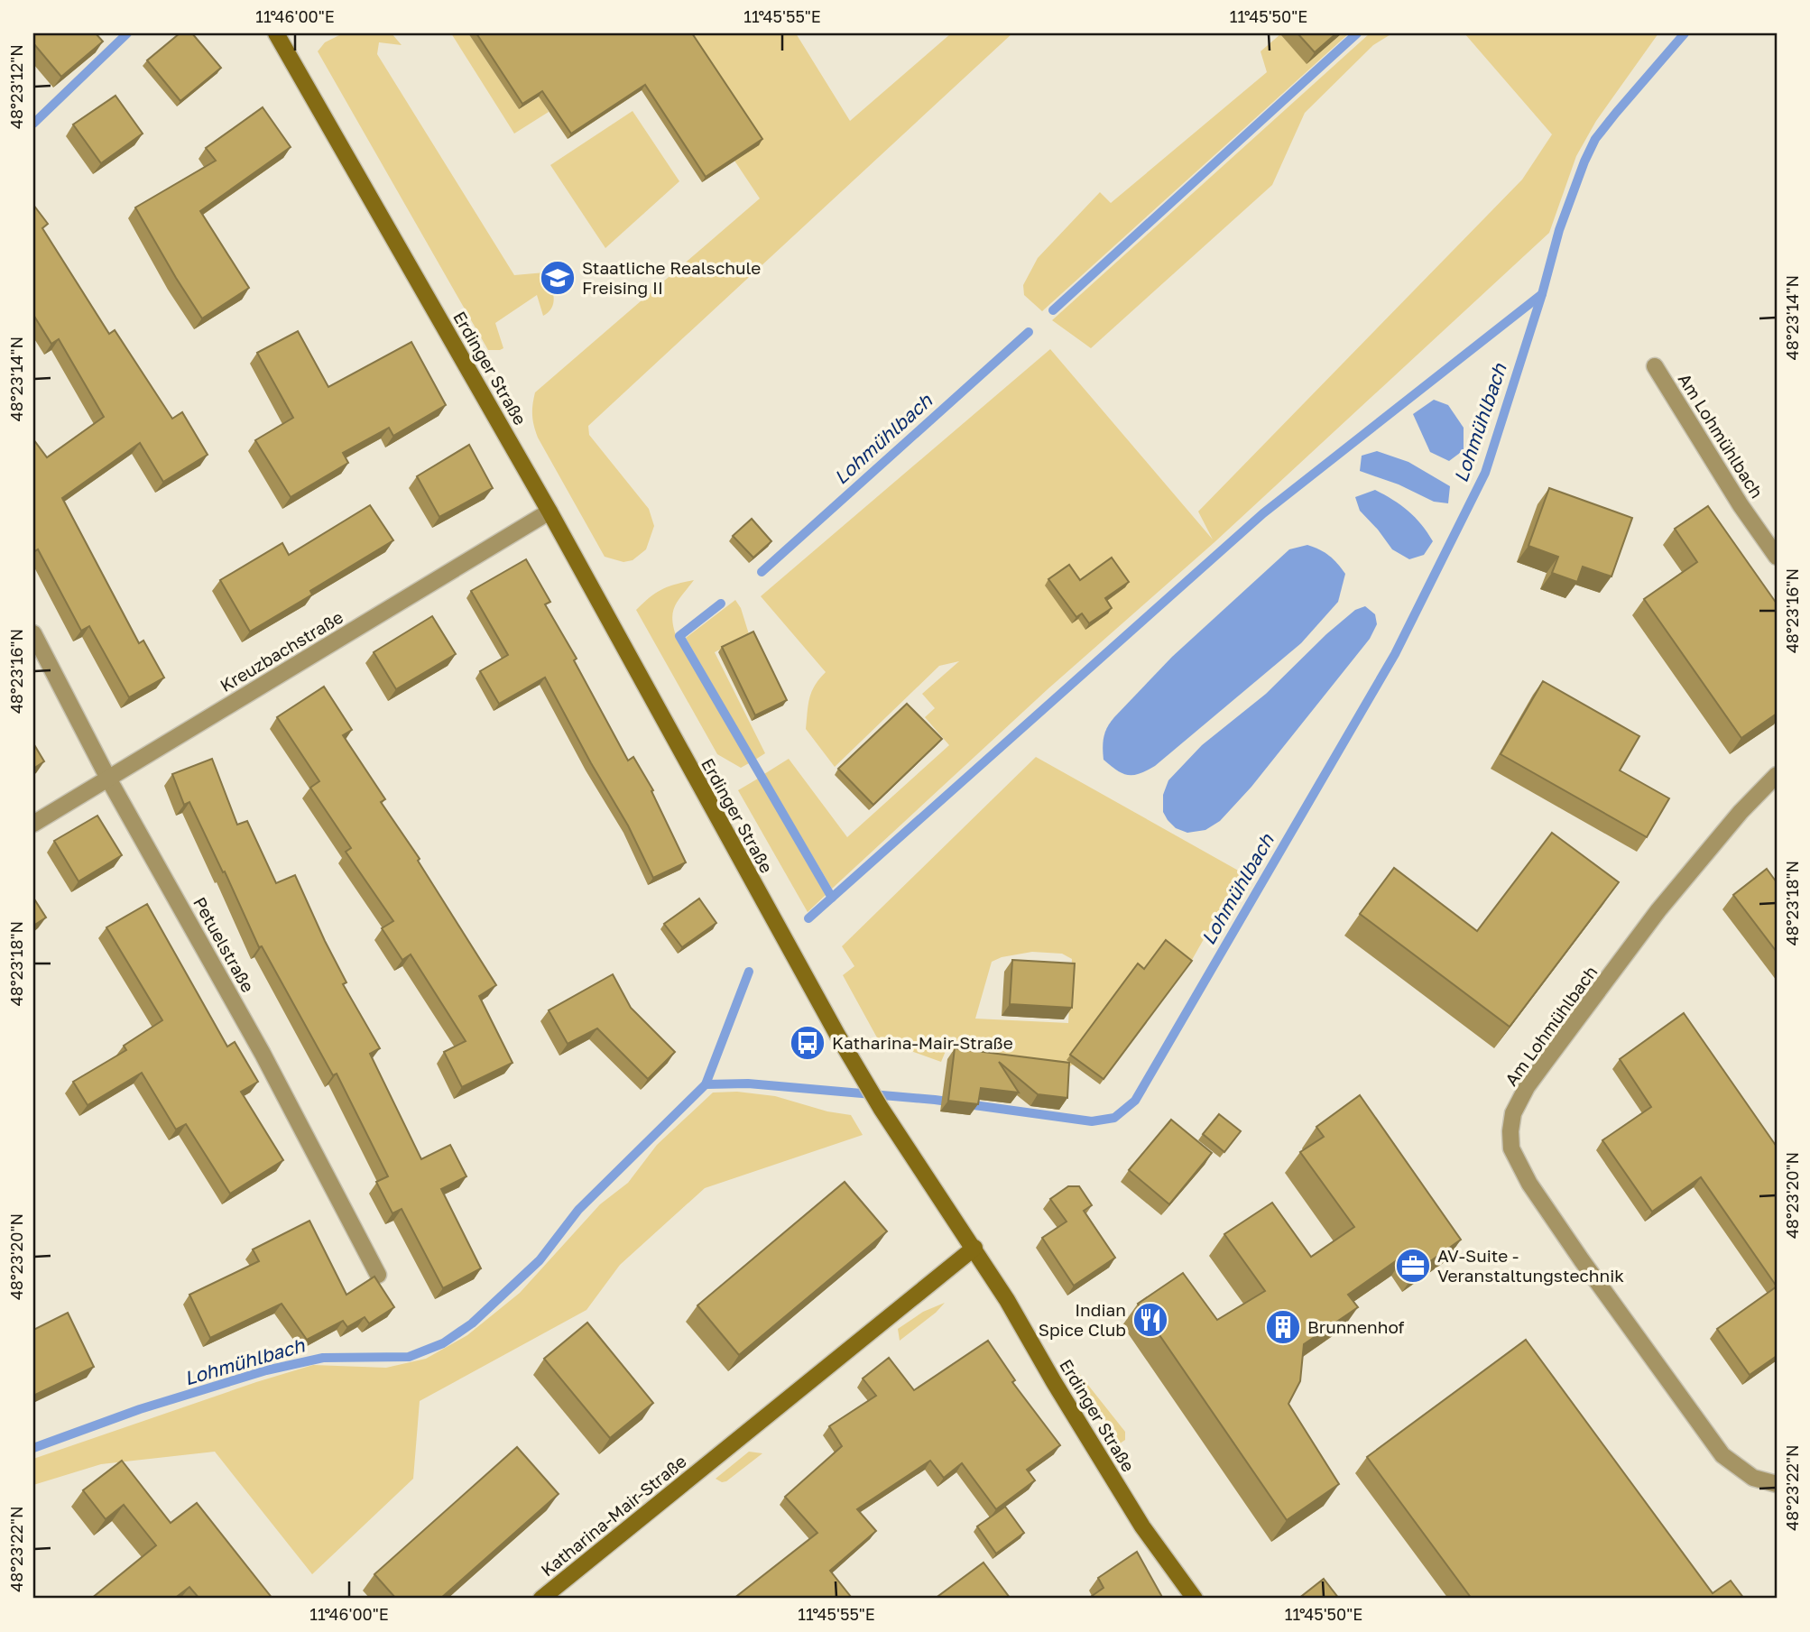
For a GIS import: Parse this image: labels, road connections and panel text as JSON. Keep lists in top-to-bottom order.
{
  "streets": {
    "street": [
      "Erdinger Straße",
      "Am Lohmühlbach",
      "Kreuzbachstraße",
      "Petuelstraße",
      "Katharina-Mair-Straße"
    ]
  },
  "crossings": [
    ["Erdinger Straße", "Kreuzbachstraße"],
    ["Erdinger Straße", "Katharina-Mair-Straße"],
    ["Kreuzbachstraße", "Petuelstraße"]
  ],
  "water": ["Lohmühlbach"],
  "places": {
    "school or university": ["Staatliche Realschule Freising II"],
    "bus stop": ["Katharina-Mair-Straße"],
    "office": ["AV-Suite - Veranstaltungstechnik"],
    "restaurant": ["Indian Spice Club"],
    "building": ["Brunnenhof"]
  },
  "coordinates": [
    "11°46'00\"E",
    "11°45'55\"E",
    "11°45'50\"E",
    "48°23'12\"N",
    "48°23'14\"N",
    "48°23'16\"N",
    "48°23'18\"N",
    "48°23'20\"N",
    "48°23'22\"N"
  ]
}
